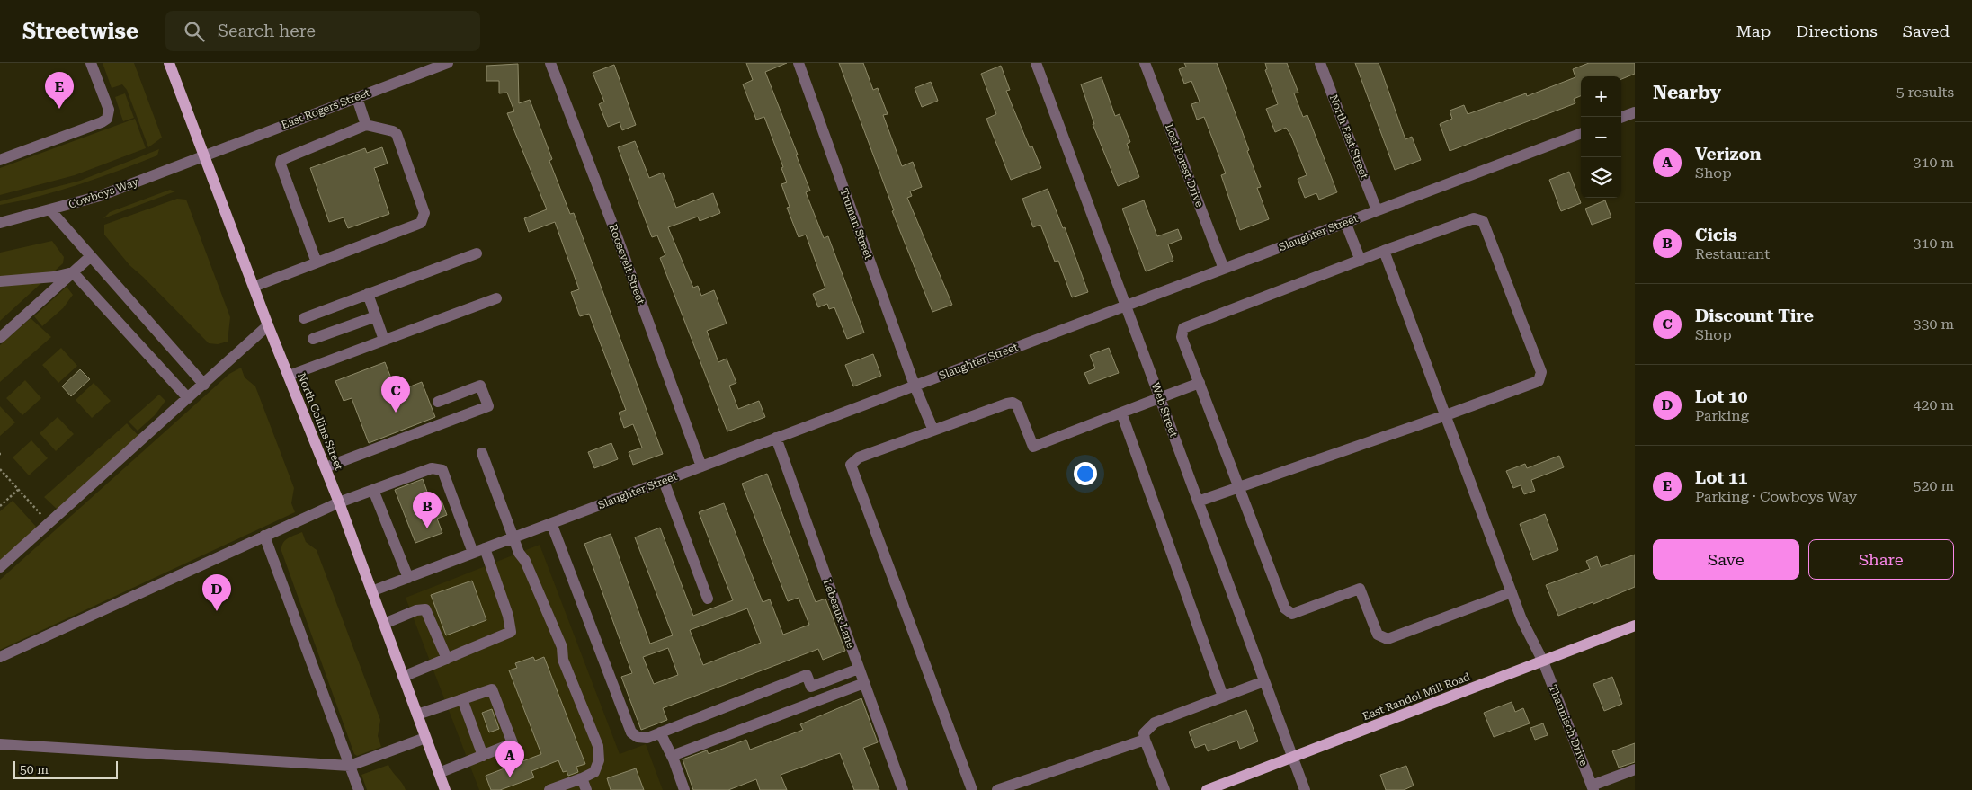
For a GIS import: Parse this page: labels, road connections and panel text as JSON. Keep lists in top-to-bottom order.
{
  "streets": {
    "main road": ["North Collins Street", "East Randol Mill Road"],
    "street": [
      "East Rogers Street",
      "North East Street",
      "Lost Forest Drive",
      "Cowboys Way",
      "Truman Street",
      "Slaughter Street",
      "Roosevelt Street",
      "Web Street",
      "Lebeaux Lane",
      "Thannisch Drive"
    ]
  },
  "crossings": [
    ["East Rogers Street", "Cowboys Way"],
    ["East Rogers Street", "North Collins Street"],
    ["North East Street", "Slaughter Street"],
    ["Lost Forest Drive", "Slaughter Street"],
    ["Cowboys Way", "North Collins Street"],
    ["Truman Street", "Slaughter Street"],
    ["Slaughter Street", "Roosevelt Street"],
    ["Slaughter Street", "Web Street"],
    ["Slaughter Street", "North Collins Street"],
    ["Slaughter Street", "Lebeaux Lane"],
    ["Web Street", "East Randol Mill Road"],
    ["East Randol Mill Road", "Thannisch Drive"]
  ],
  "scale_bar": "50 m",
  "page": {
    "header": "Streetwise",
    "search": "Search here",
    "nav": ["Map", "Directions", "Saved"],
    "heading": ["Nearby", "5 results"],
    "pins": [
      "E",
      "C",
      "B",
      "D",
      "A"
    ],
    "map_buttons": ["+", "−"],
    "list": [
      {
        "mark": "A",
        "name": "Verizon",
        "note": "Shop",
        "value": "310 m"
      },
      {
        "mark": "B",
        "name": "Cicis",
        "note": "Restaurant",
        "value": "310 m"
      },
      {
        "mark": "C",
        "name": "Discount Tire",
        "note": "Shop",
        "value": "330 m"
      },
      {
        "mark": "D",
        "name": "Lot 10",
        "note": "Parking",
        "value": "420 m"
      },
      {
        "mark": "E",
        "name": "Lot 11",
        "note": "Parking · Cowboys Way",
        "value": "520 m"
      }
    ],
    "buttons": ["Save", "Share"],
    "scale": "50 m"
  }
}
